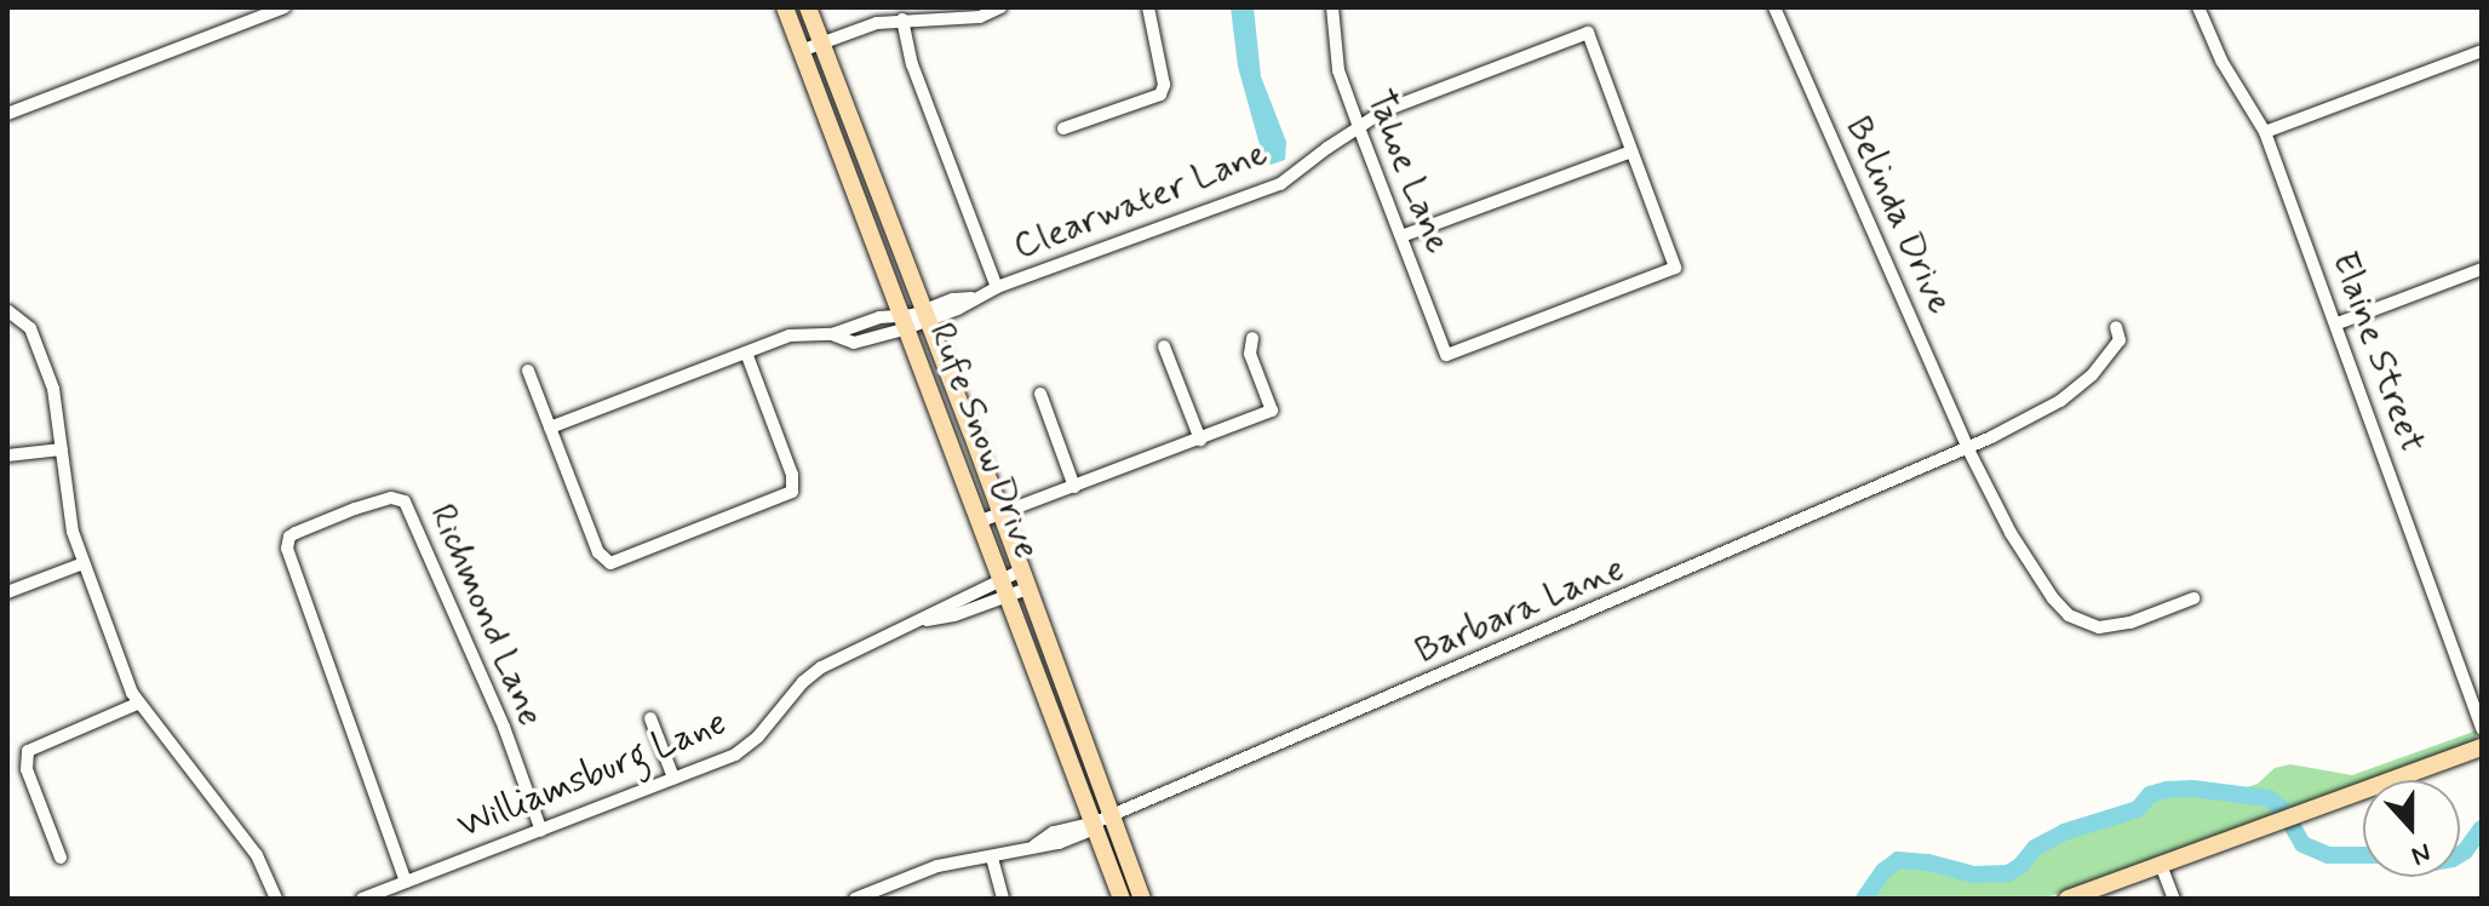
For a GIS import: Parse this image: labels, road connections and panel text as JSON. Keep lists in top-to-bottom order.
{
  "streets": {
    "main road": ["Rufe Snow Drive"],
    "street": [
      "Tahoe Lane",
      "Clearwater Lane",
      "Belinda Drive",
      "Elaine Street",
      "Barbara Lane",
      "Richmond Lane",
      "Williamsburg Lane"
    ]
  },
  "crossings": [
    ["Tahoe Lane", "Clearwater Lane"],
    ["Clearwater Lane", "Rufe Snow Drive"],
    ["Belinda Drive", "Barbara Lane"],
    ["Rufe Snow Drive", "Barbara Lane"],
    ["Rufe Snow Drive", "Williamsburg Lane"],
    ["Richmond Lane", "Williamsburg Lane"]
  ],
  "north": "bottom"
}
